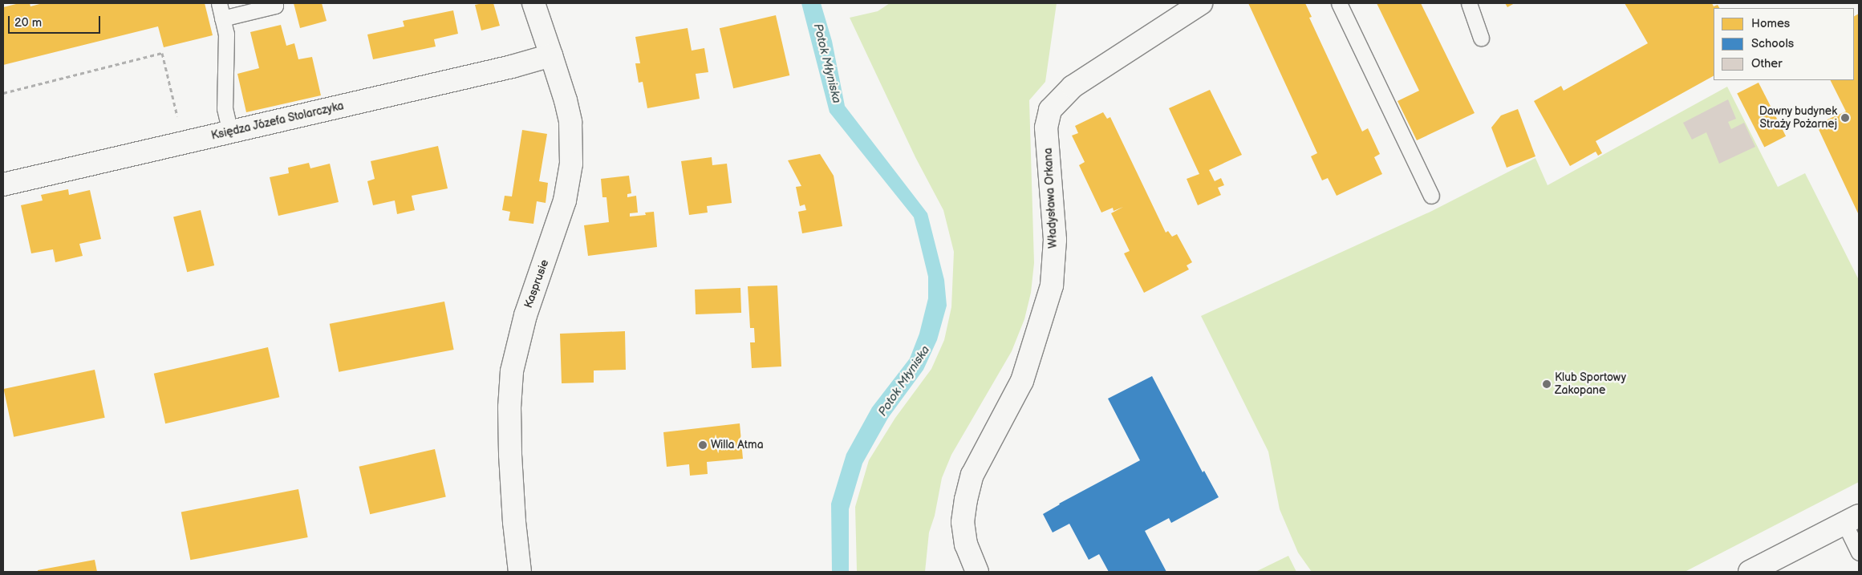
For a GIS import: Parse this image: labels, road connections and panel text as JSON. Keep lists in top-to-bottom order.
{
  "streets": {
    "street": ["Księdza Józefa Stolarczyka", "Władysława Orkana", "Kasprusie"]
  },
  "crossings": [
    ["Księdza Józefa Stolarczyka", "Kasprusie"]
  ],
  "water": ["Potok Młyniska"],
  "places": ["Dawny budynek Straży Pożarnej", "Klub Sportowy Zakopane", "Willa Atma"],
  "legend": ["Homes", "Schools", "Other"],
  "scale_bar": "20 m"
}
